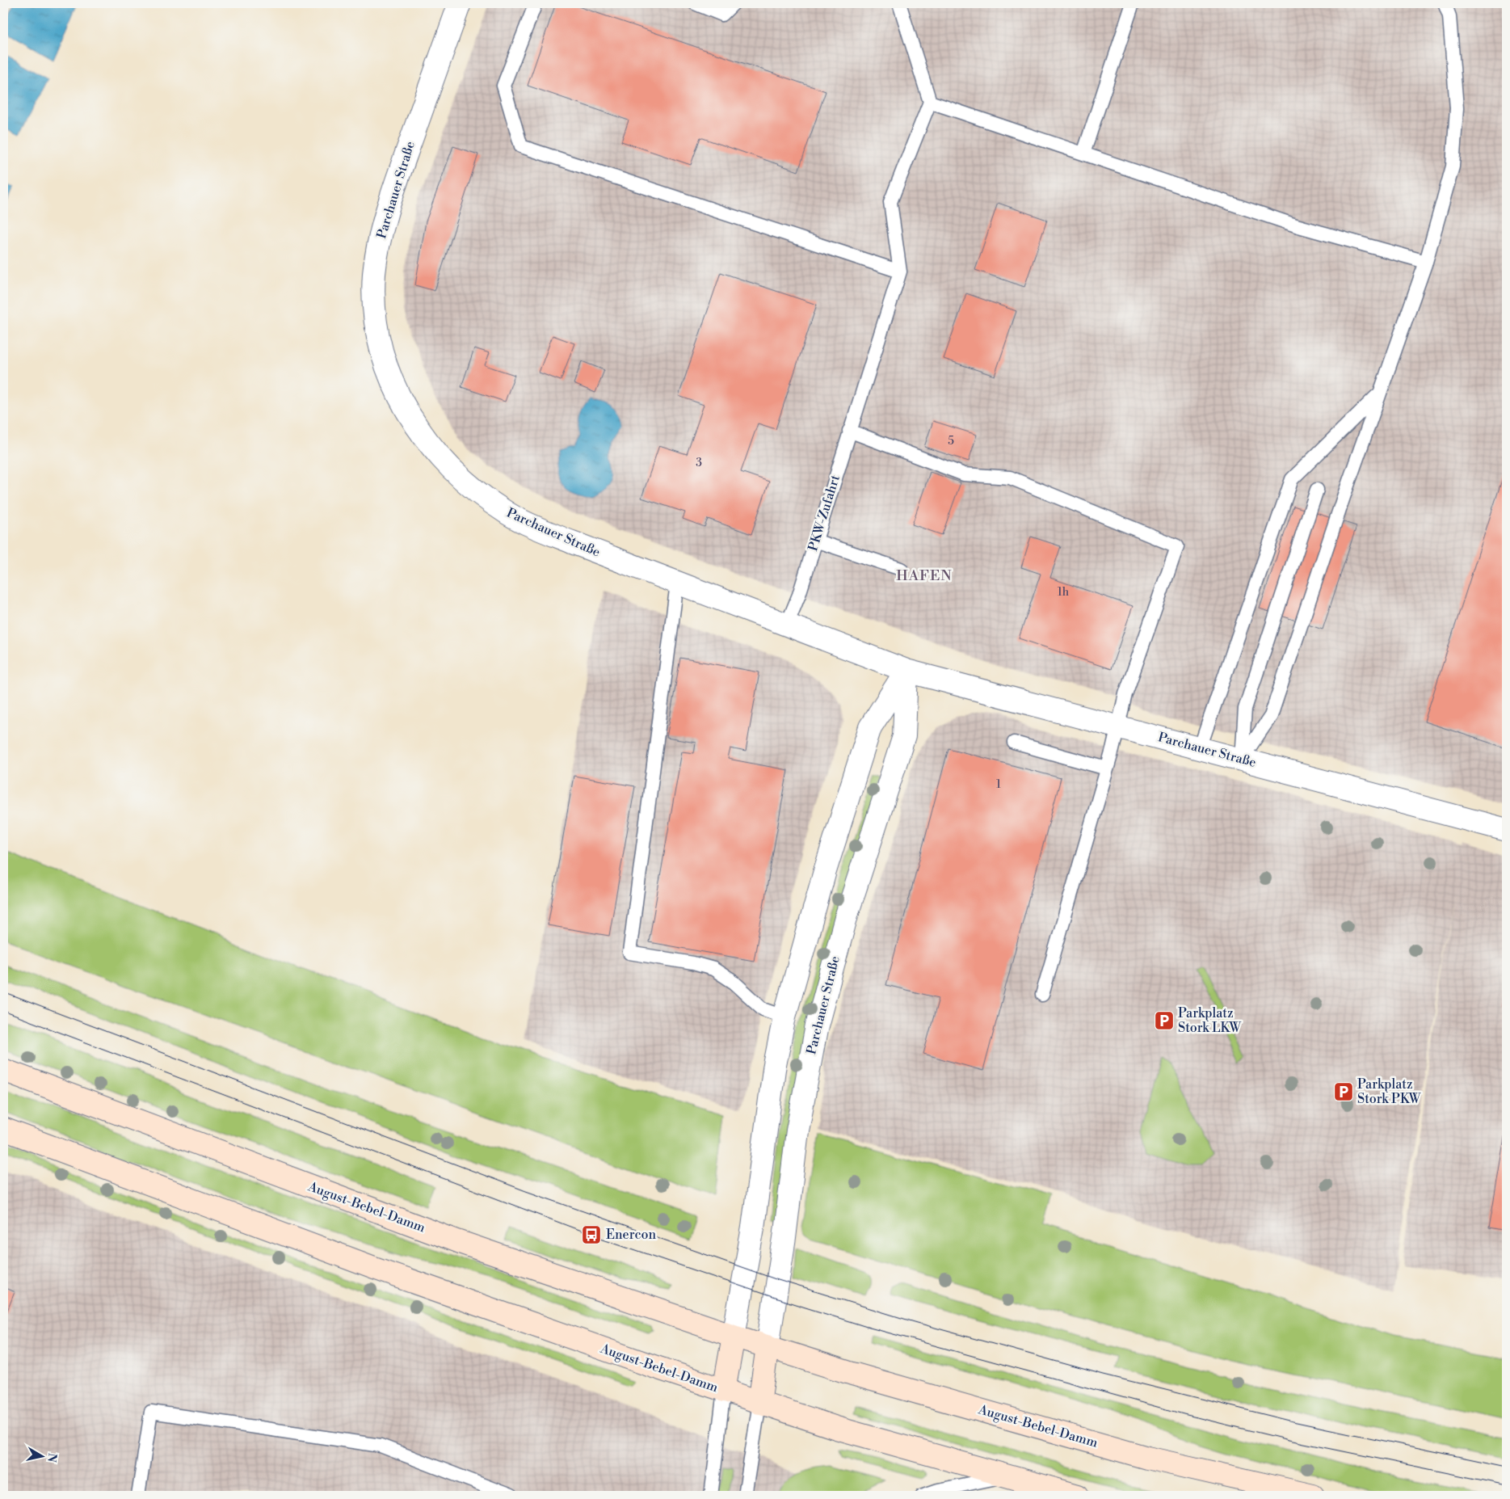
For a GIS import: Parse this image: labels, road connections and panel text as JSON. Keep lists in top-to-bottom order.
{
  "streets": {
    "main road": ["August-Bebel-Damm"],
    "street": ["Parchauer Straße"],
    "lane": ["PKW-Zufahrt"]
  },
  "crossings": [
    ["Parchauer Straße", "PKW-Zufahrt"],
    ["Parchauer Straße", "August-Bebel-Damm"]
  ],
  "districts": ["HAFEN"],
  "places": {
    "parking": ["Parkplatz Stork LKW", "Parkplatz Stork PKW"],
    "bus stop": ["Enercon"]
  },
  "house_numbers": [
    "5",
    "3",
    "1h",
    "1"
  ],
  "north": "right"
}
